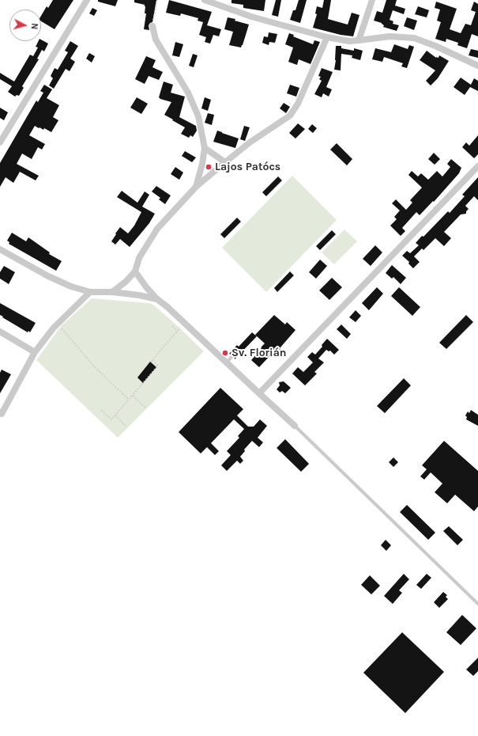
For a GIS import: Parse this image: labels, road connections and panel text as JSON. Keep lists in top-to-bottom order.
{
  "places": ["Lajos Patócs", "Sv. Florián"],
  "north": "right"
}
